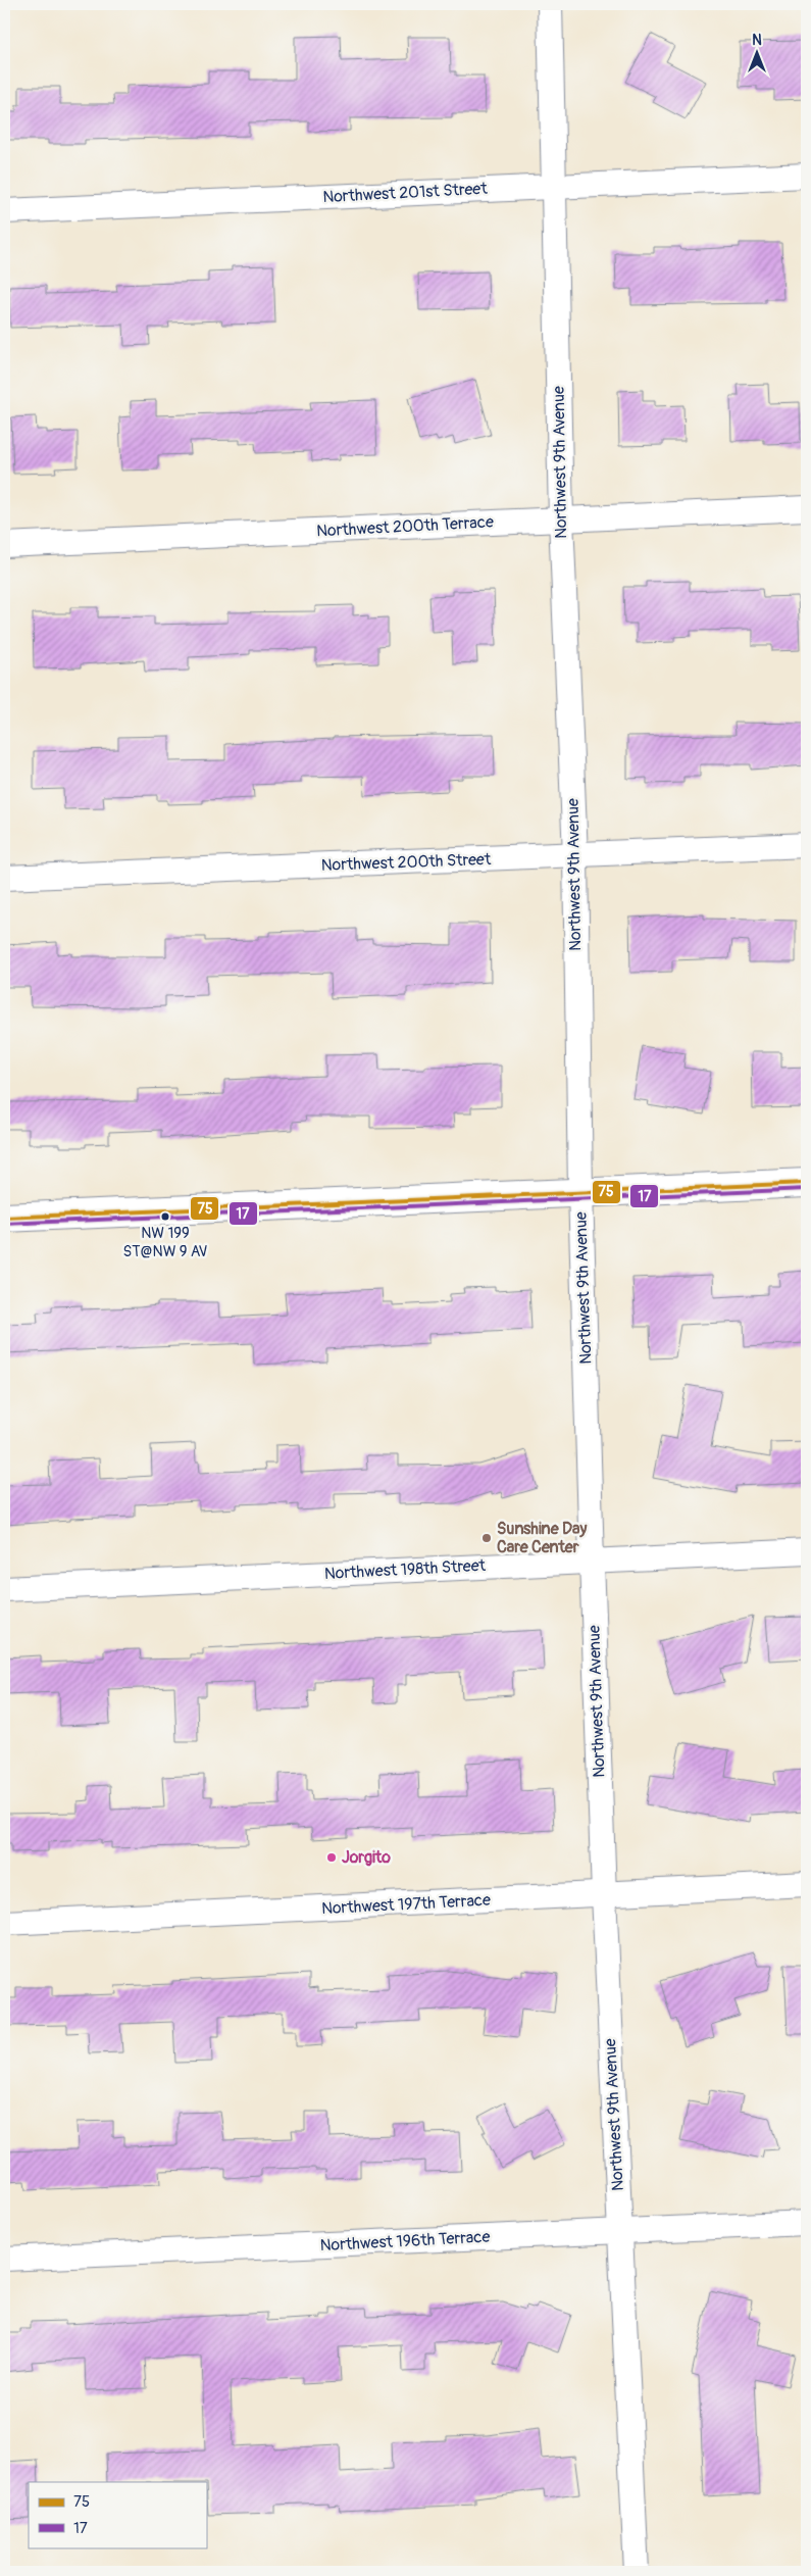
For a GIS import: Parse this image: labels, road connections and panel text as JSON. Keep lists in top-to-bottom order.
{
  "streets": {
    "street": [
      "Northwest 201st Street",
      "Northwest 9th Avenue",
      "Northwest 200th Terrace",
      "Northwest 200th Street",
      "Northwest 198th Street",
      "Northwest 197th Terrace",
      "Northwest 196th Terrace"
    ]
  },
  "crossings": [
    ["Northwest 201st Street", "Northwest 9th Avenue"],
    ["Northwest 9th Avenue", "Northwest 200th Terrace"],
    ["Northwest 9th Avenue", "Northwest 200th Street"],
    ["Northwest 9th Avenue", "Northwest 198th Street"],
    ["Northwest 9th Avenue", "Northwest 197th Terrace"],
    ["Northwest 9th Avenue", "Northwest 196th Terrace"]
  ],
  "places": ["NW 199 ST@NW 9 AV", "Sunshine Day Care Center", "Jorgito"],
  "lines": ["transit line 75", "transit line 17"],
  "legend": ["75", "17"],
  "north": "top"
}
